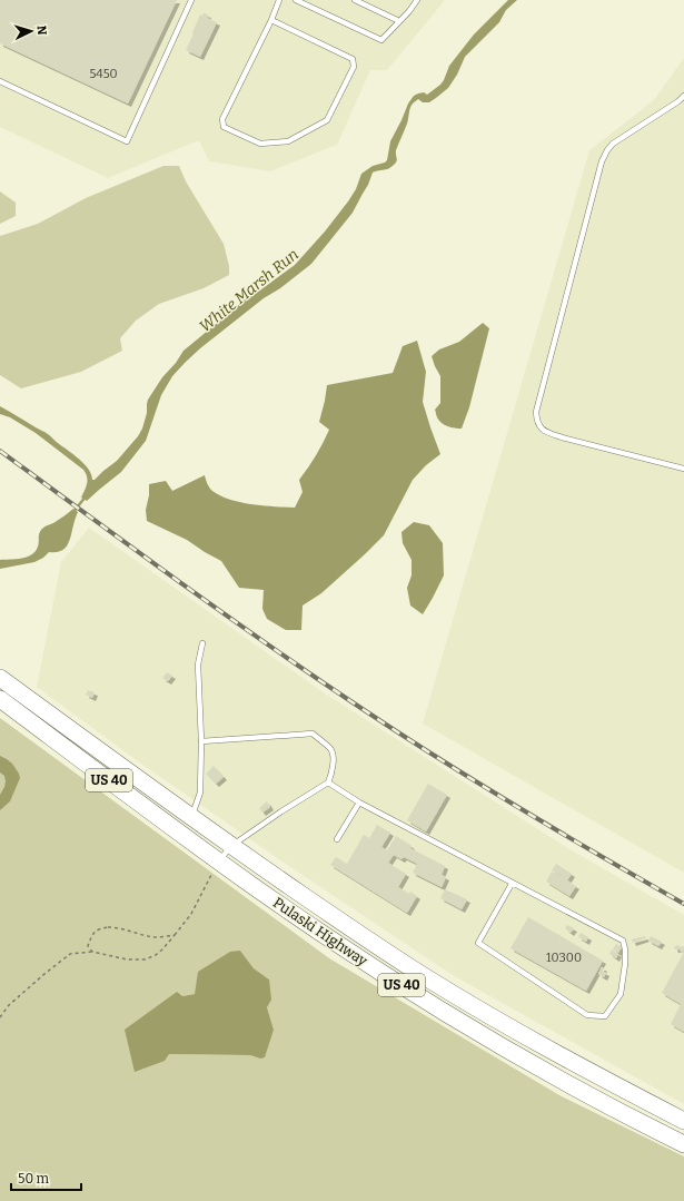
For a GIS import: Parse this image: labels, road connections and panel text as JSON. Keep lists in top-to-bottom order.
{
  "streets": {
    "highway": ["US 40", "Pulaski Highway"]
  },
  "water": ["White Marsh Run"],
  "house_numbers": ["5450", "10300"],
  "scale_bar": "50 m",
  "north": "right"
}
